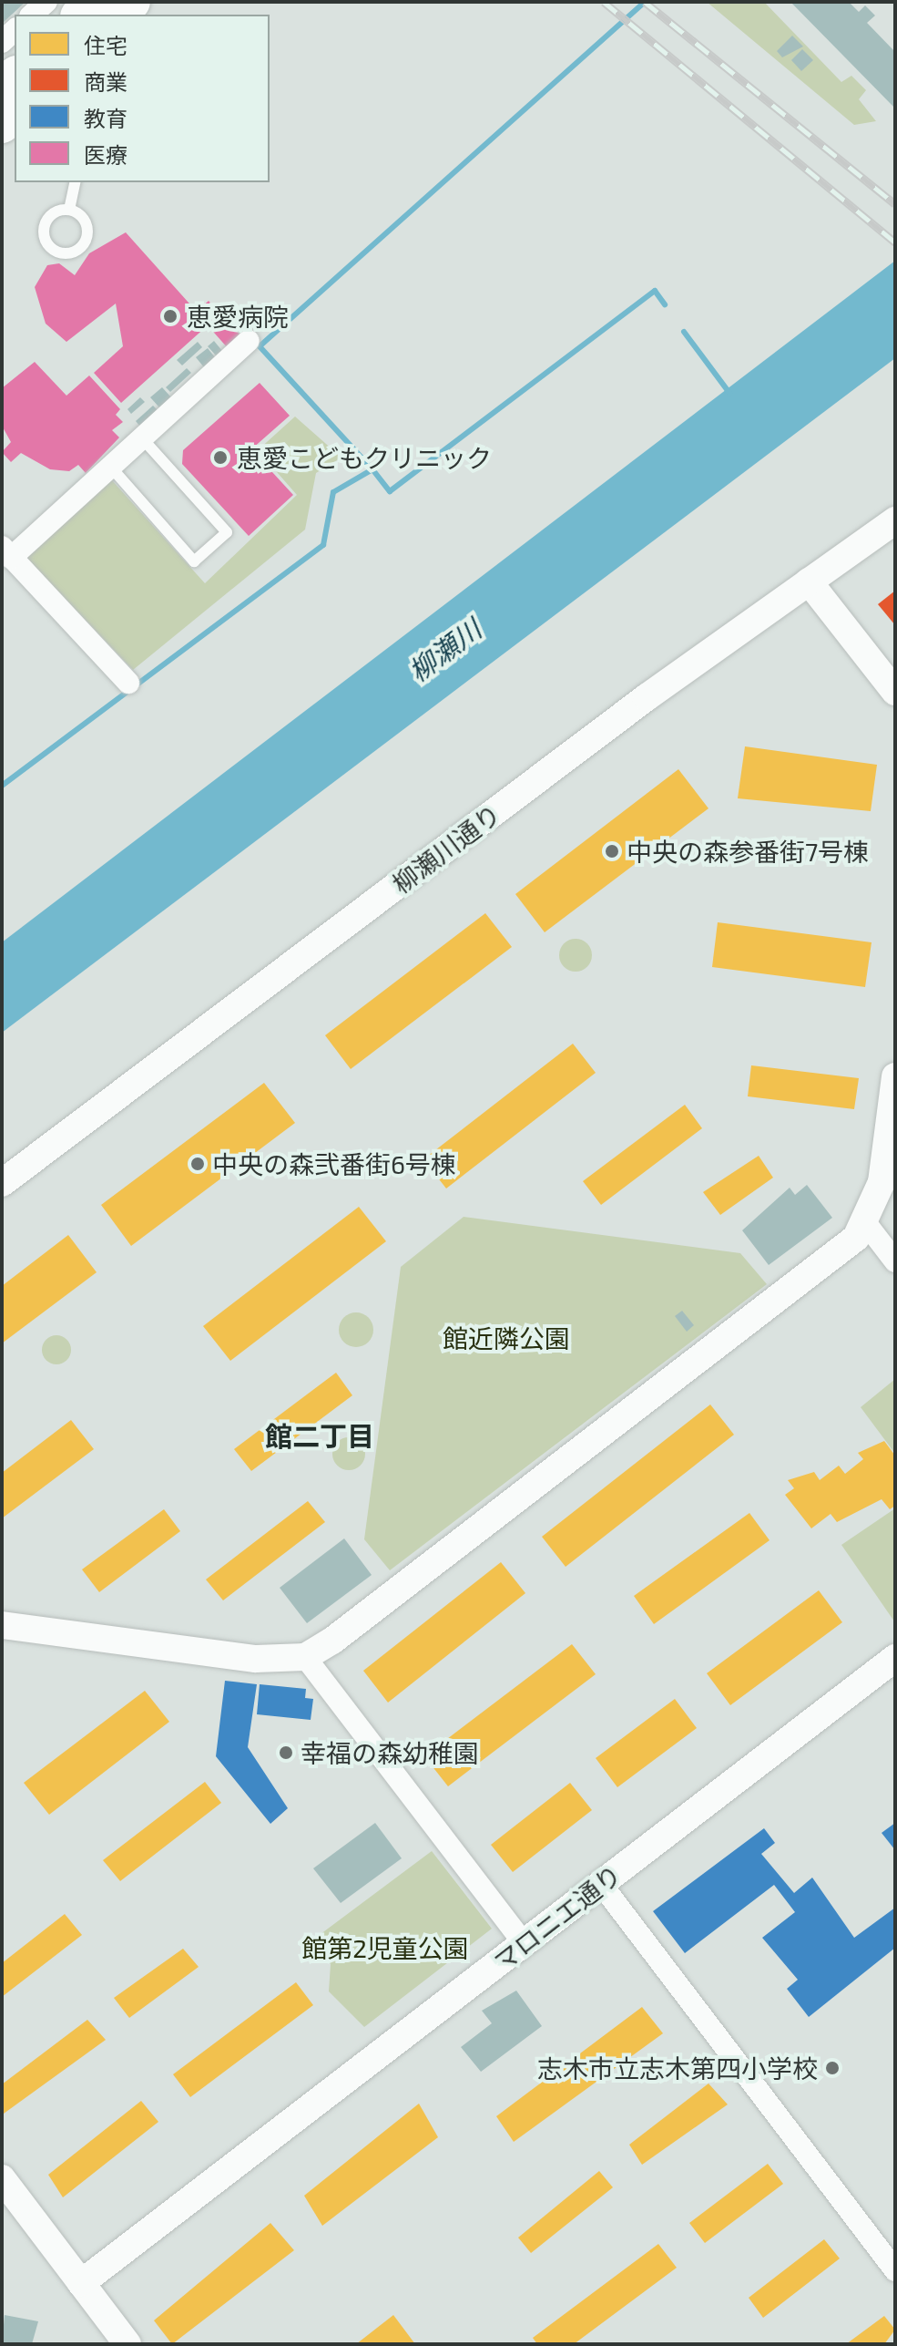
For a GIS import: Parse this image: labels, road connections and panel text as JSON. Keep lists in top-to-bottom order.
{
  "streets": {
    "street": ["柳瀬川通り", "マロニエ通り"]
  },
  "districts": ["館二丁目"],
  "water": ["柳瀬川"],
  "parks": ["館近隣公園", "館第2児童公園"],
  "places": [
    "恵愛病院",
    "恵愛こどもクリニック",
    "中央の森参番街7号棟",
    "中央の森弐番街6号棟",
    "幸福の森幼稚園",
    "志木市立志木第四小学校"
  ],
  "legend": [
    "住宅",
    "商業",
    "教育",
    "医療"
  ]
}
